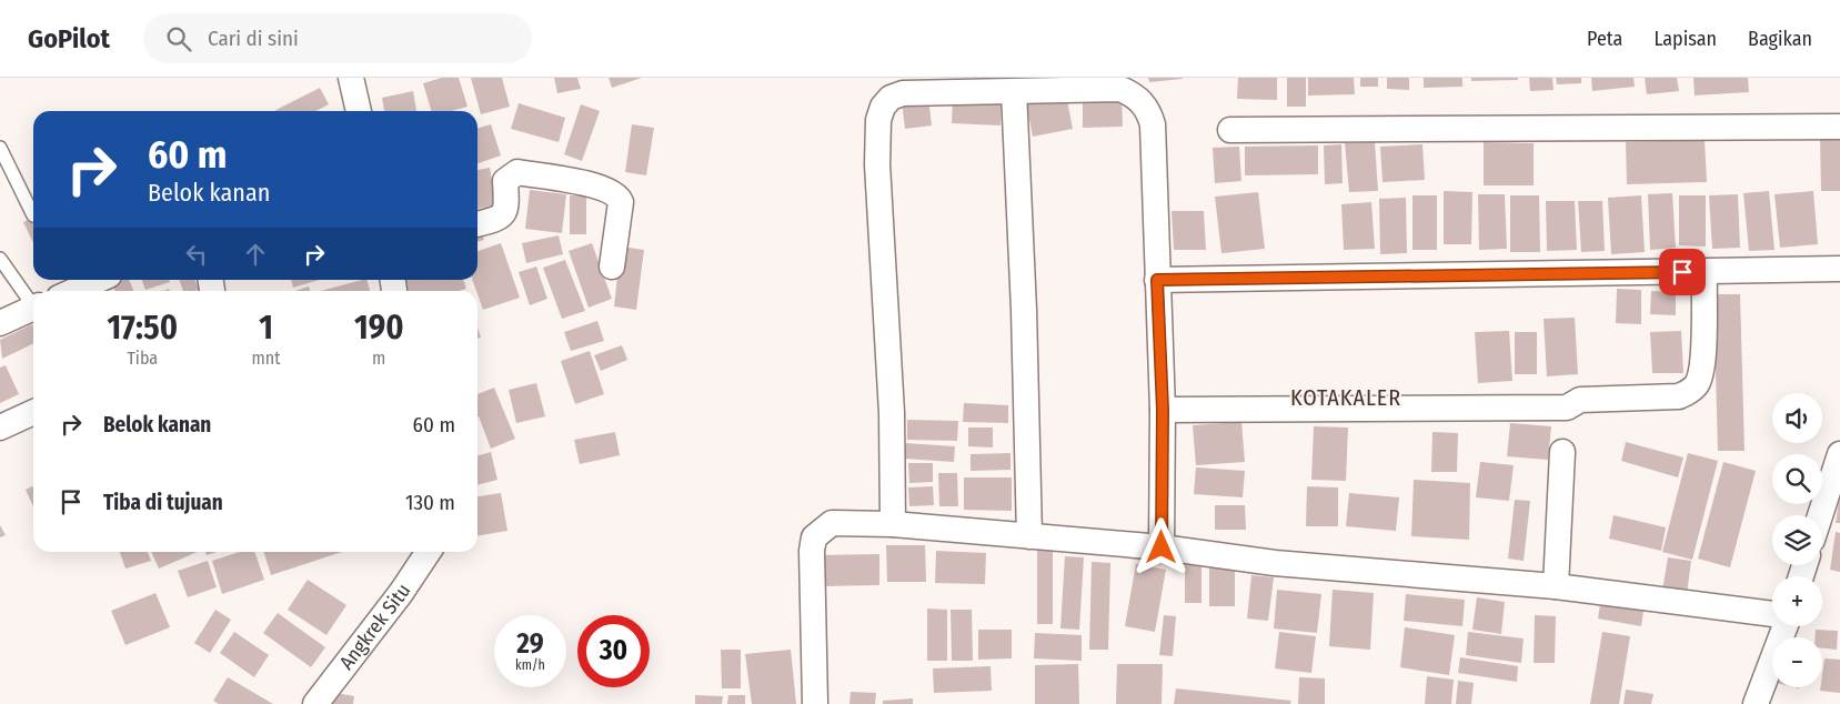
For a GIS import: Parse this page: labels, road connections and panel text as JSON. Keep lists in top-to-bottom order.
{
  "streets": {
    "street": ["Angkrek Situ"]
  },
  "districts": ["KOTAKALER"],
  "page": {
    "header": "GoPilot",
    "search": "Cari di sini",
    "nav": ["Peta", "Lapisan", "Bagikan"],
    "turn": ["60 m", "Belok kanan"],
    "eta": [
      "17:50",
      "Tiba",
      "1",
      "mnt",
      "190",
      "m"
    ],
    "list": [
      {
        "name": "Belok kanan",
        "value": "60 m"
      },
      {
        "name": "Tiba di tujuan",
        "value": "130 m"
      }
    ],
    "map_buttons": ["+", "−"],
    "speed": "29 km/h",
    "limit": "30"
  }
}
